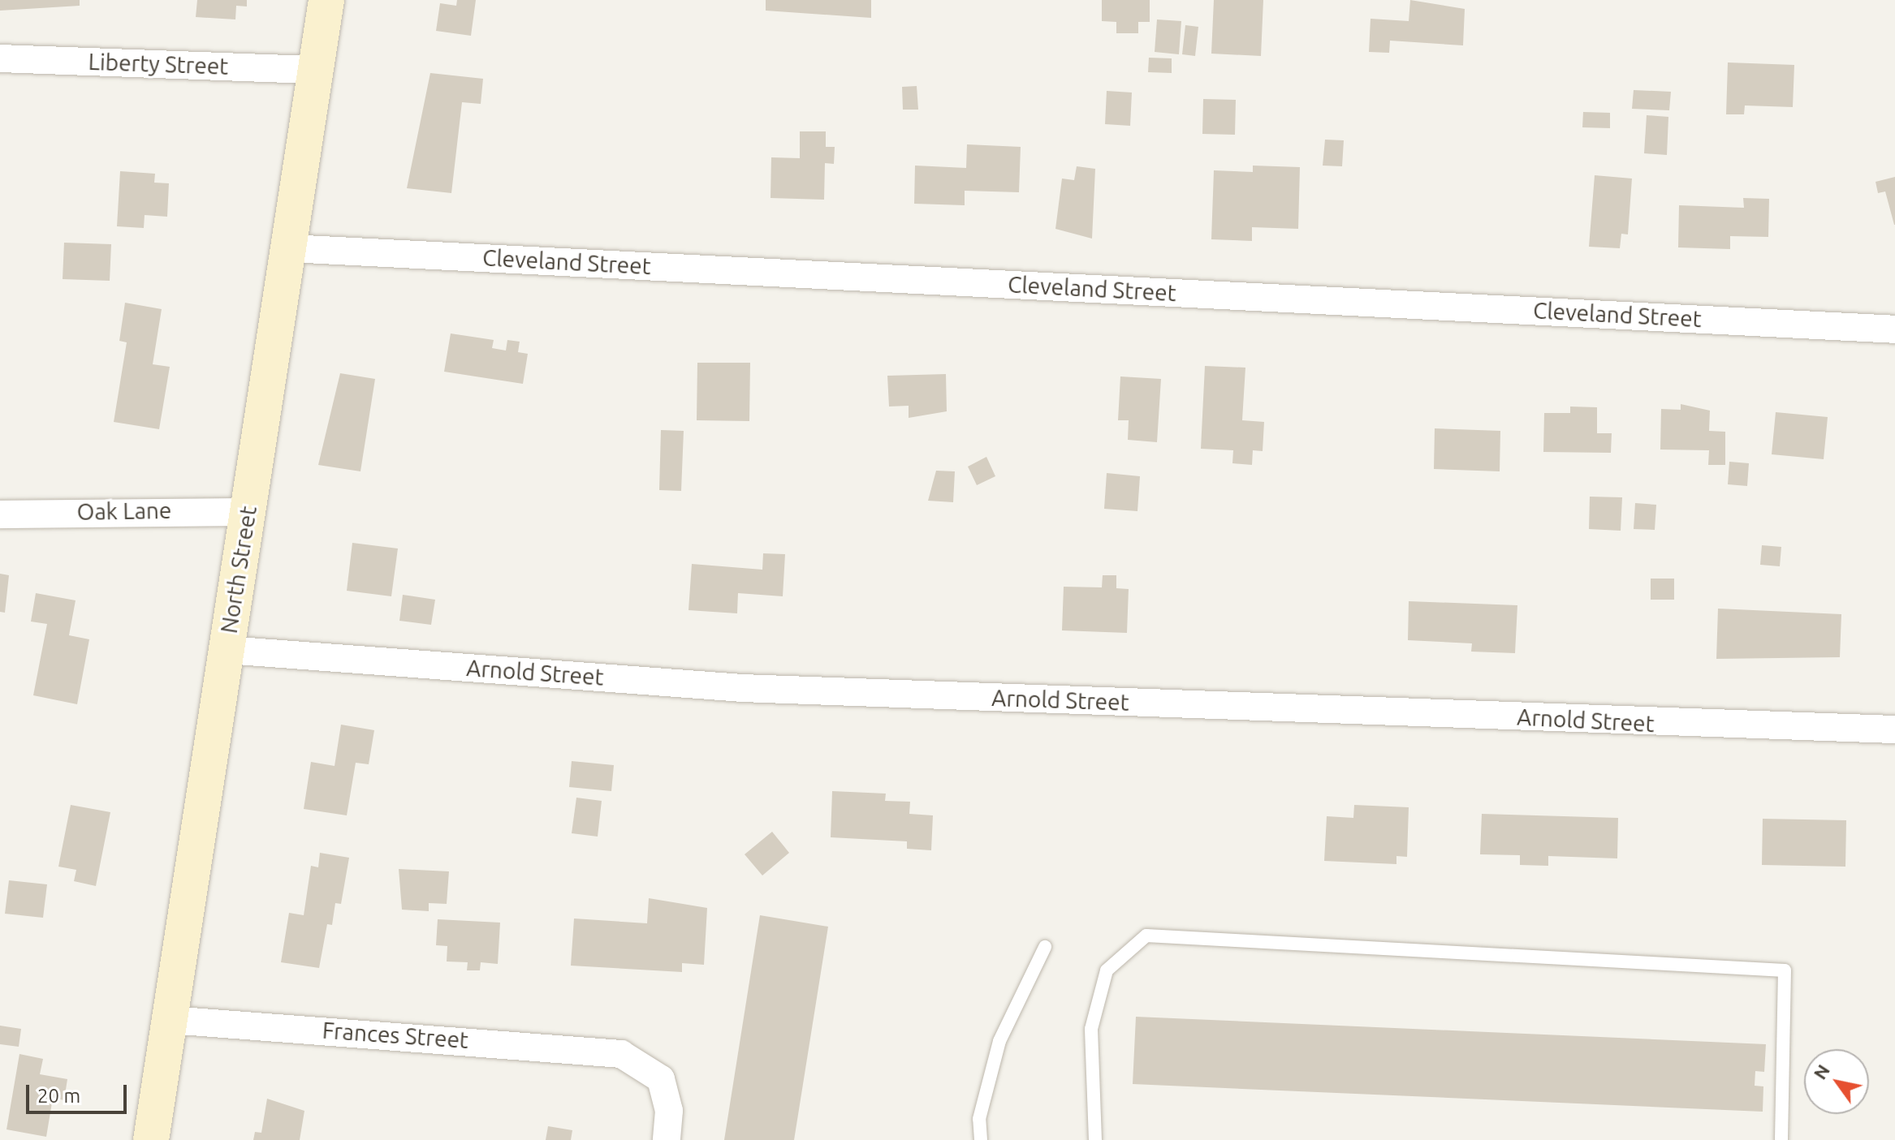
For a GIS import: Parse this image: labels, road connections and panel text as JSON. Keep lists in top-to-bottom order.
{
  "streets": {
    "main road": ["North Street"],
    "street": [
      "Liberty Street",
      "Cleveland Street",
      "Oak Lane",
      "Arnold Street",
      "Frances Street"
    ]
  },
  "crossings": [
    ["Liberty Street", "North Street"],
    ["Cleveland Street", "North Street"],
    ["Oak Lane", "North Street"],
    ["North Street", "Arnold Street"],
    ["North Street", "Frances Street"]
  ],
  "scale_bar": "20 m",
  "north": "top left"
}
